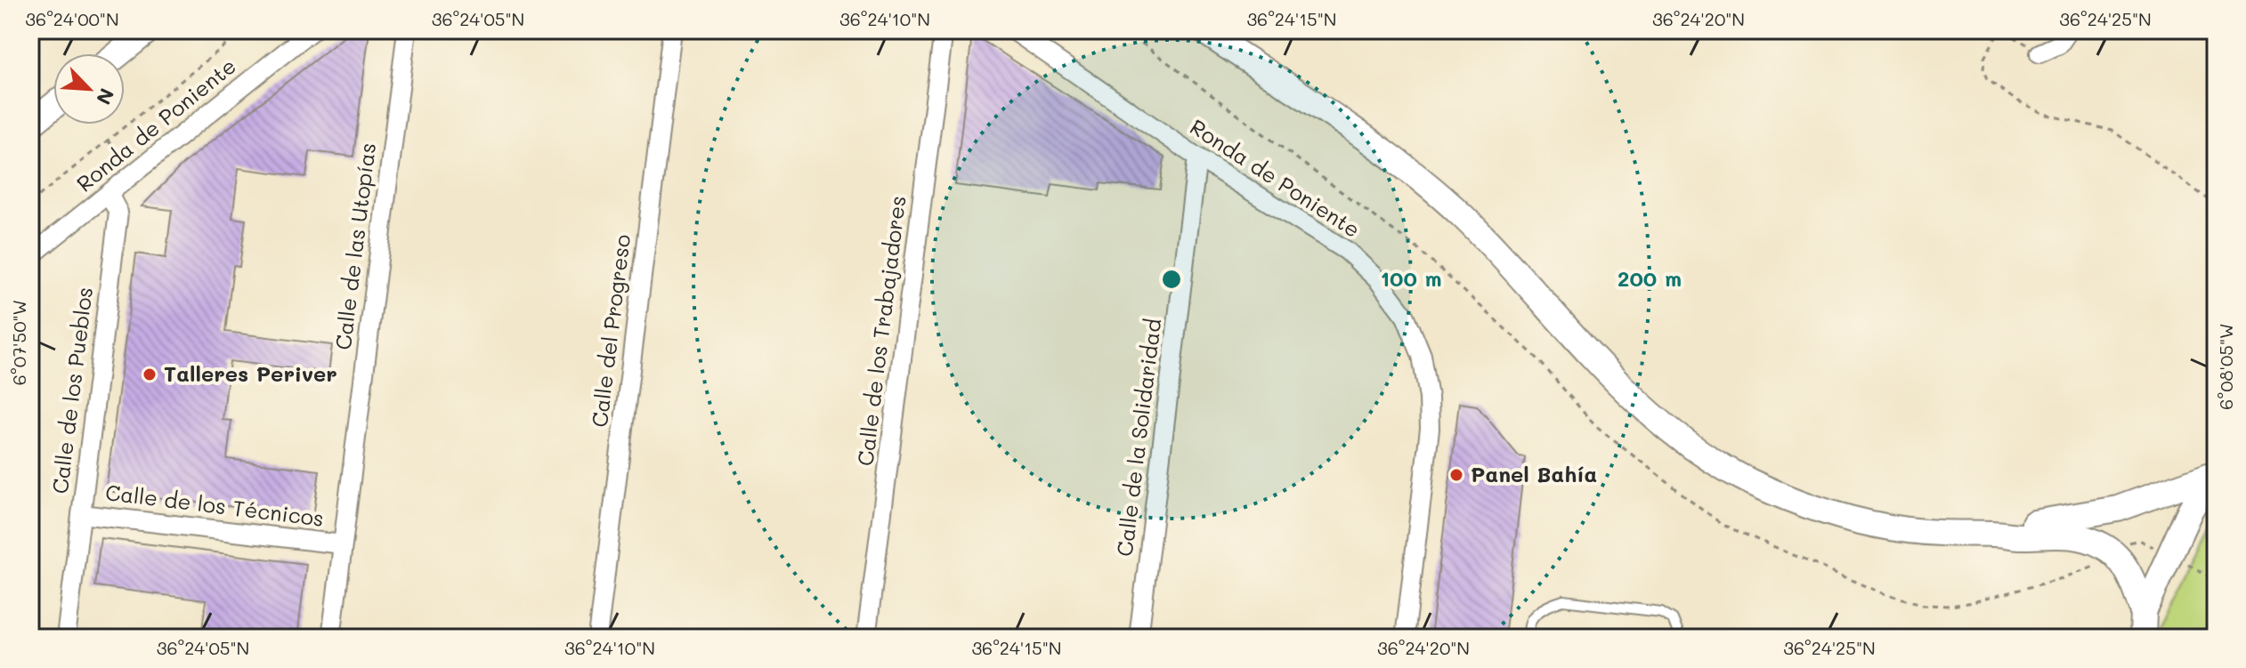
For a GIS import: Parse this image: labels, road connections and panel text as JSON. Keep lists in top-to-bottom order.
{
  "streets": {
    "street": [
      "Ronda de Poniente",
      "Calle de las Utopías",
      "Calle del Progreso",
      "Calle de los Trabajadores",
      "Calle de los Pueblos",
      "Calle de la Solidaridad",
      "Calle de los Técnicos"
    ]
  },
  "crossings": [
    ["Ronda de Poniente", "Calle de los Pueblos"],
    ["Ronda de Poniente", "Calle de la Solidaridad"],
    ["Calle de las Utopías", "Calle de los Técnicos"],
    ["Calle de los Pueblos", "Calle de los Técnicos"]
  ],
  "places": ["Talleres Periver", "Panel Bahía"],
  "north": "bottom right",
  "coordinates": [
    "36°24'00\"N",
    "36°24'05\"N",
    "36°24'10\"N",
    "36°24'15\"N",
    "36°24'20\"N",
    "36°24'25\"N",
    "6°07'50\"W",
    "6°08'05\"W"
  ],
  "rings": ["100 m", "200 m"]
}
